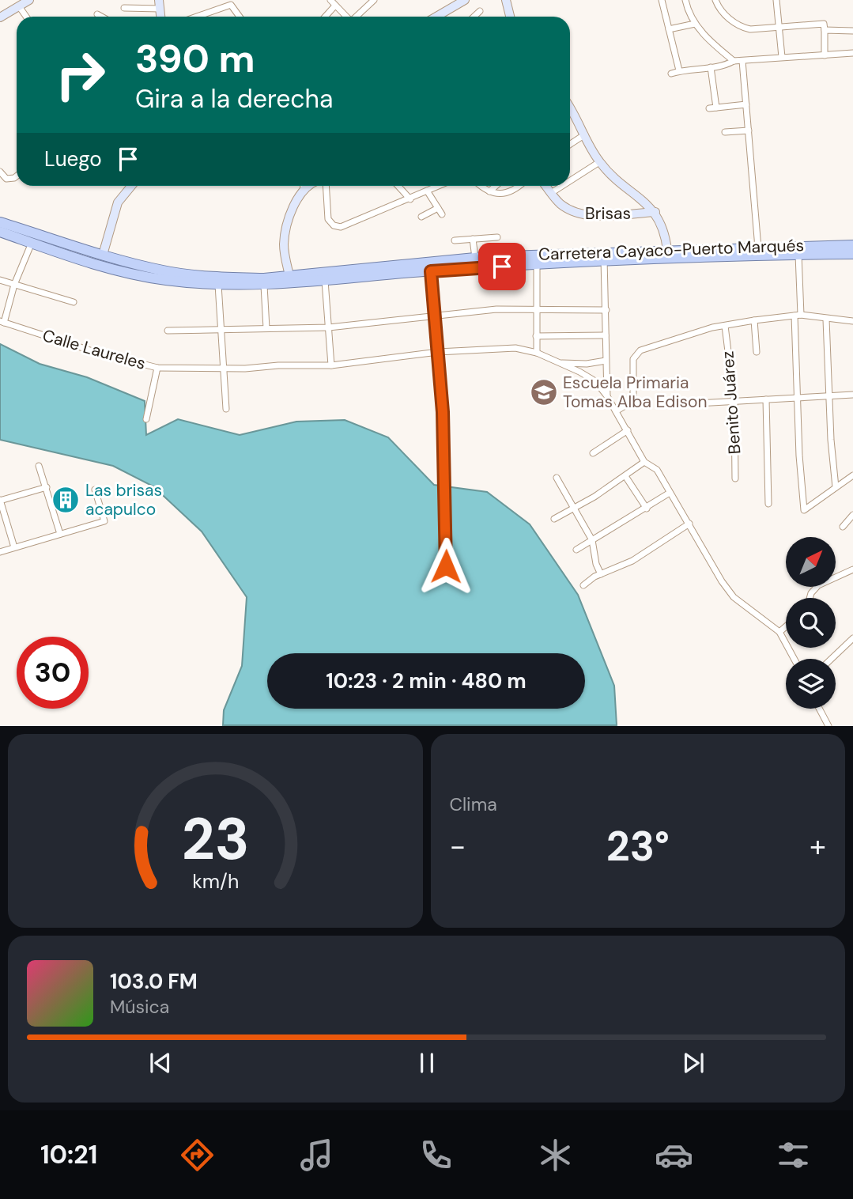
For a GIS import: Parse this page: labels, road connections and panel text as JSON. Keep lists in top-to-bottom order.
{
  "streets": {
    "main road": ["Carretera Cayaco-Puerto Marqués"],
    "street": ["Brisas", "Calle Laureles", "Benito Juárez"]
  },
  "places": {
    "school or university": ["Escuela Primaria Tomas Alba Edison"],
    "building": ["Las brisas acapulco"]
  },
  "north": "top right",
  "page": {
    "turn": ["390 m", "Gira a la derecha"],
    "then": "Luego",
    "limit": "30",
    "trip": "10:23 · 2 min · 480 m",
    "tile": "Clima",
    "heat": ["−", "23°", "+"],
    "song": ["103.0 FM", "Música"],
    "tabs": "10:21",
    "gauge": ["23", "km/h"]
  }
}
